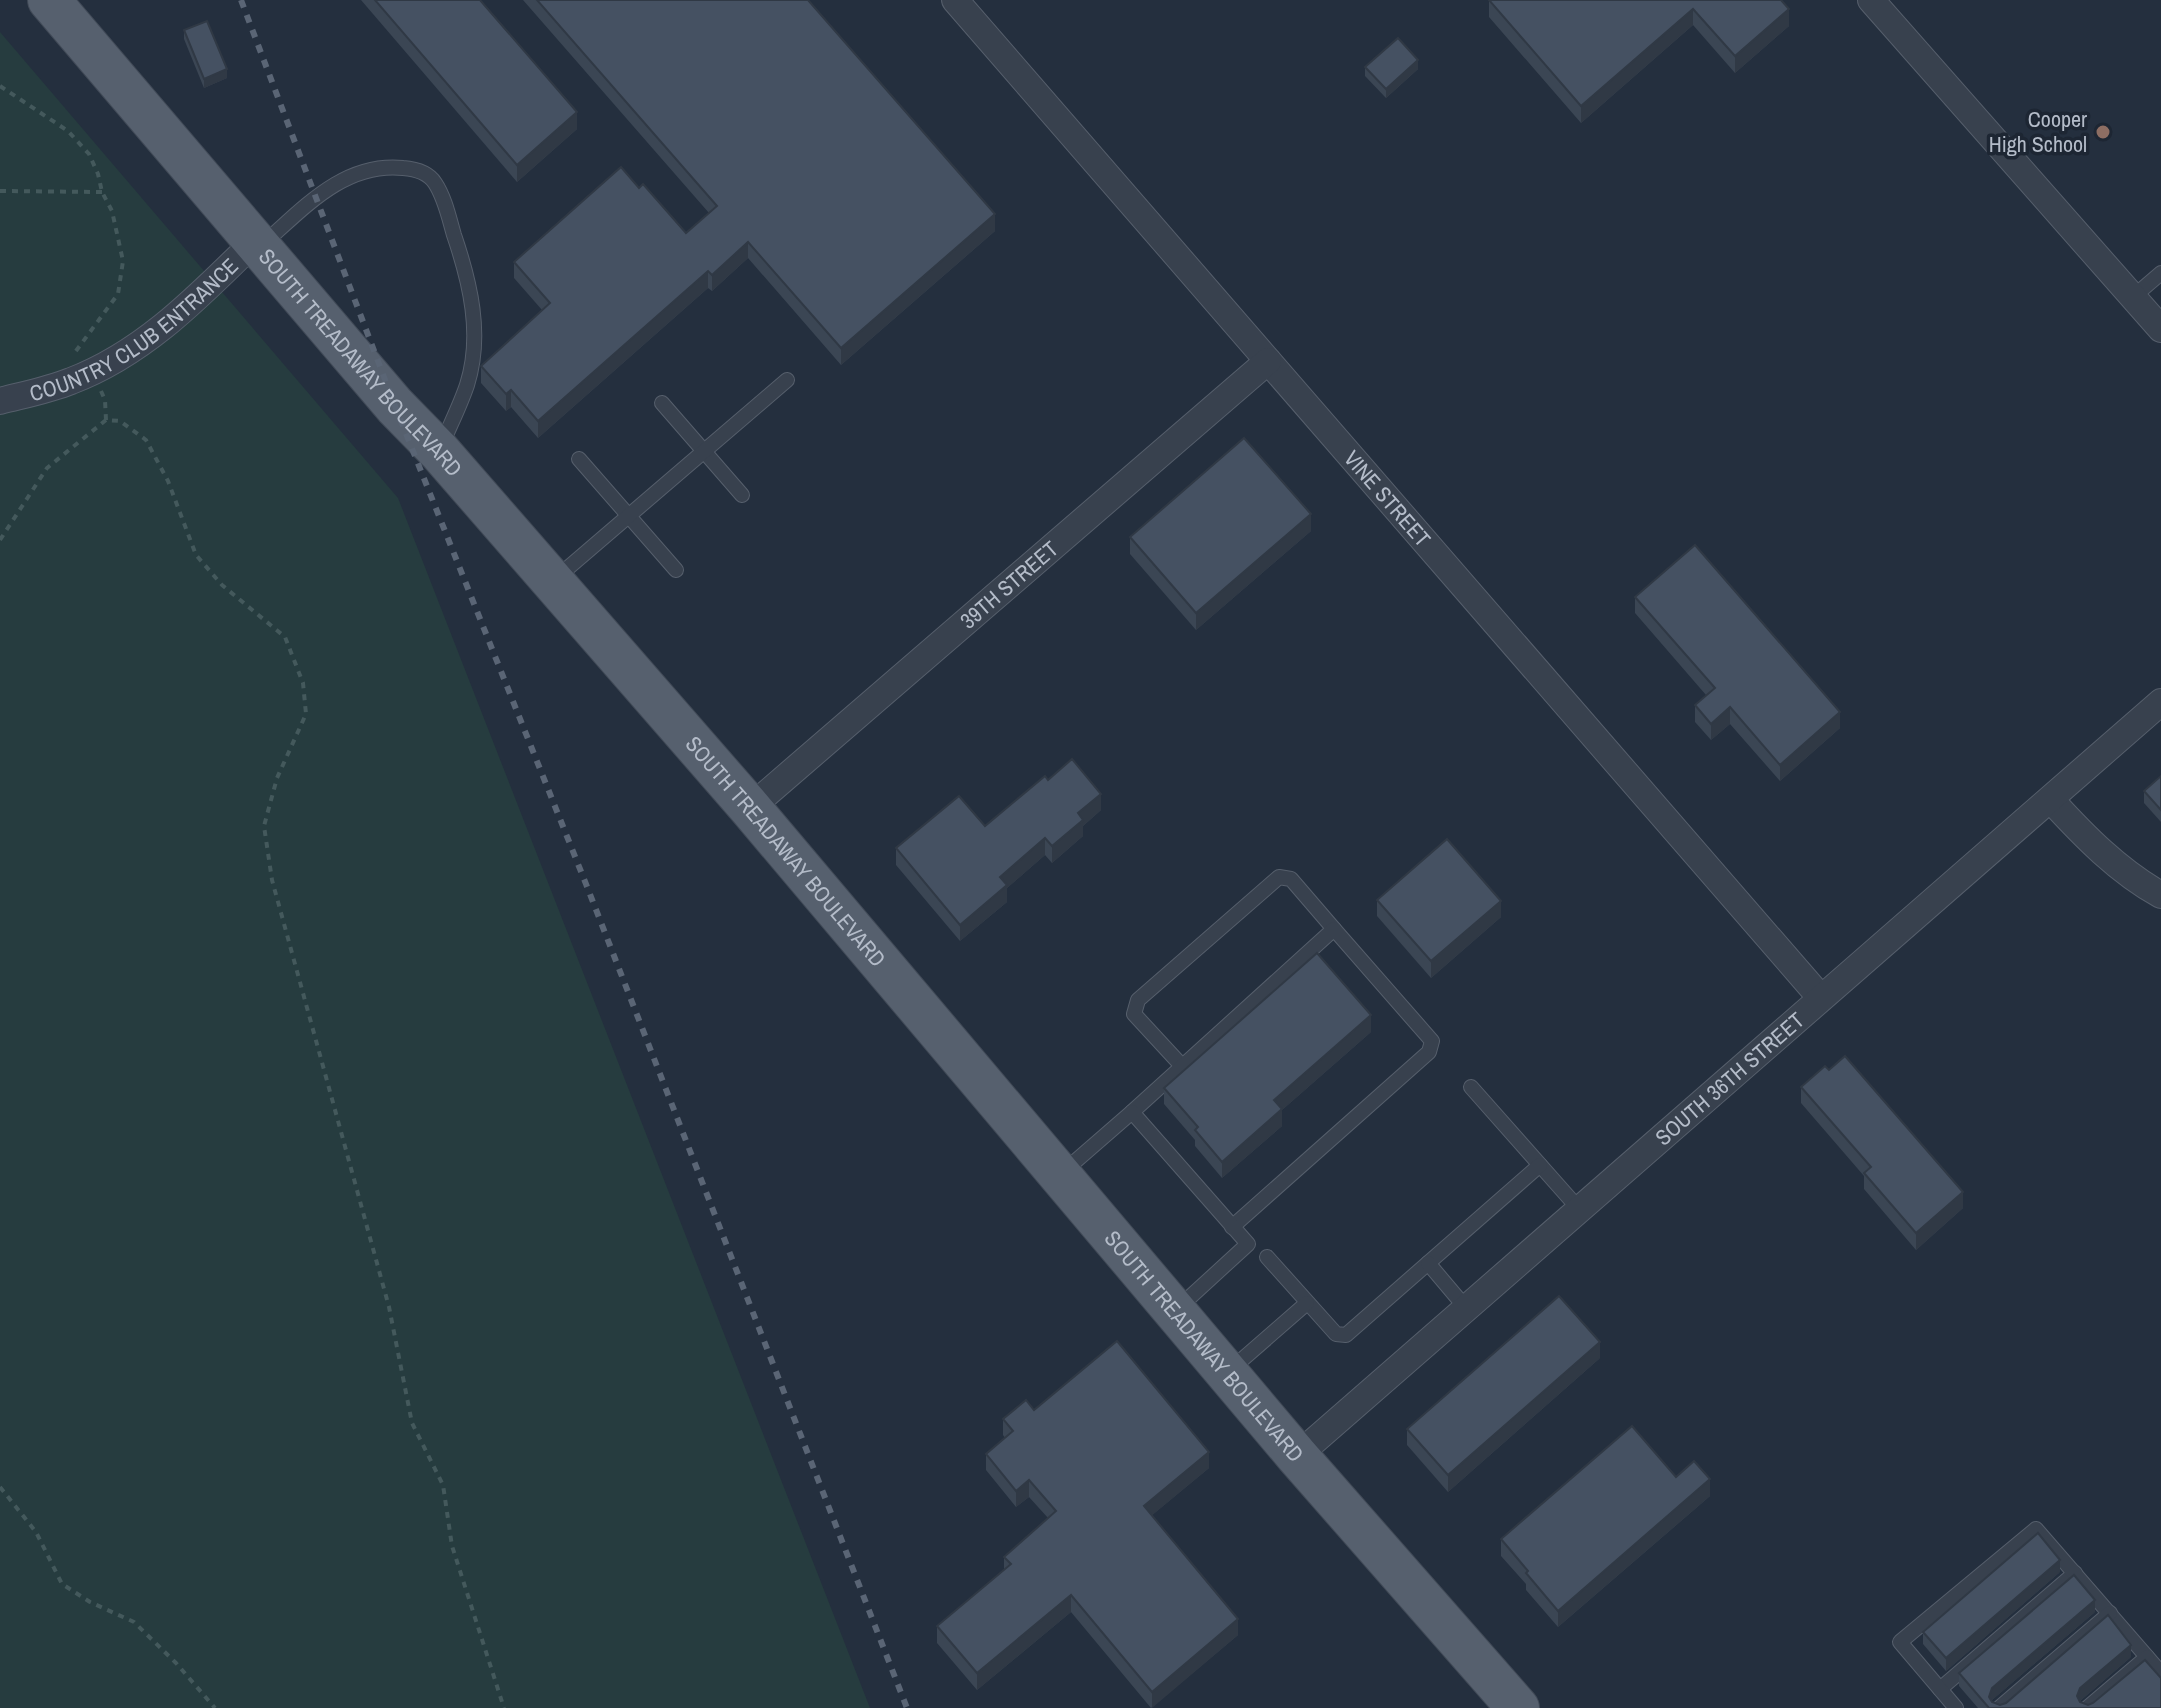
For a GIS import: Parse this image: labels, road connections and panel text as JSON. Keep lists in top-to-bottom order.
{
  "streets": {
    "main road": ["SOUTH TREADAWAY BOULEVARD"],
    "street": [
      "COUNTRY CLUB ENTRANCE",
      "VINE STREET",
      "39TH STREET",
      "SOUTH 36TH STREET"
    ]
  },
  "crossings": [
    ["COUNTRY CLUB ENTRANCE", "SOUTH TREADAWAY BOULEVARD"],
    ["SOUTH TREADAWAY BOULEVARD", "39TH STREET"],
    ["SOUTH TREADAWAY BOULEVARD", "SOUTH 36TH STREET"],
    ["VINE STREET", "39TH STREET"],
    ["VINE STREET", "SOUTH 36TH STREET"]
  ],
  "places": ["Cooper High School"]
}
